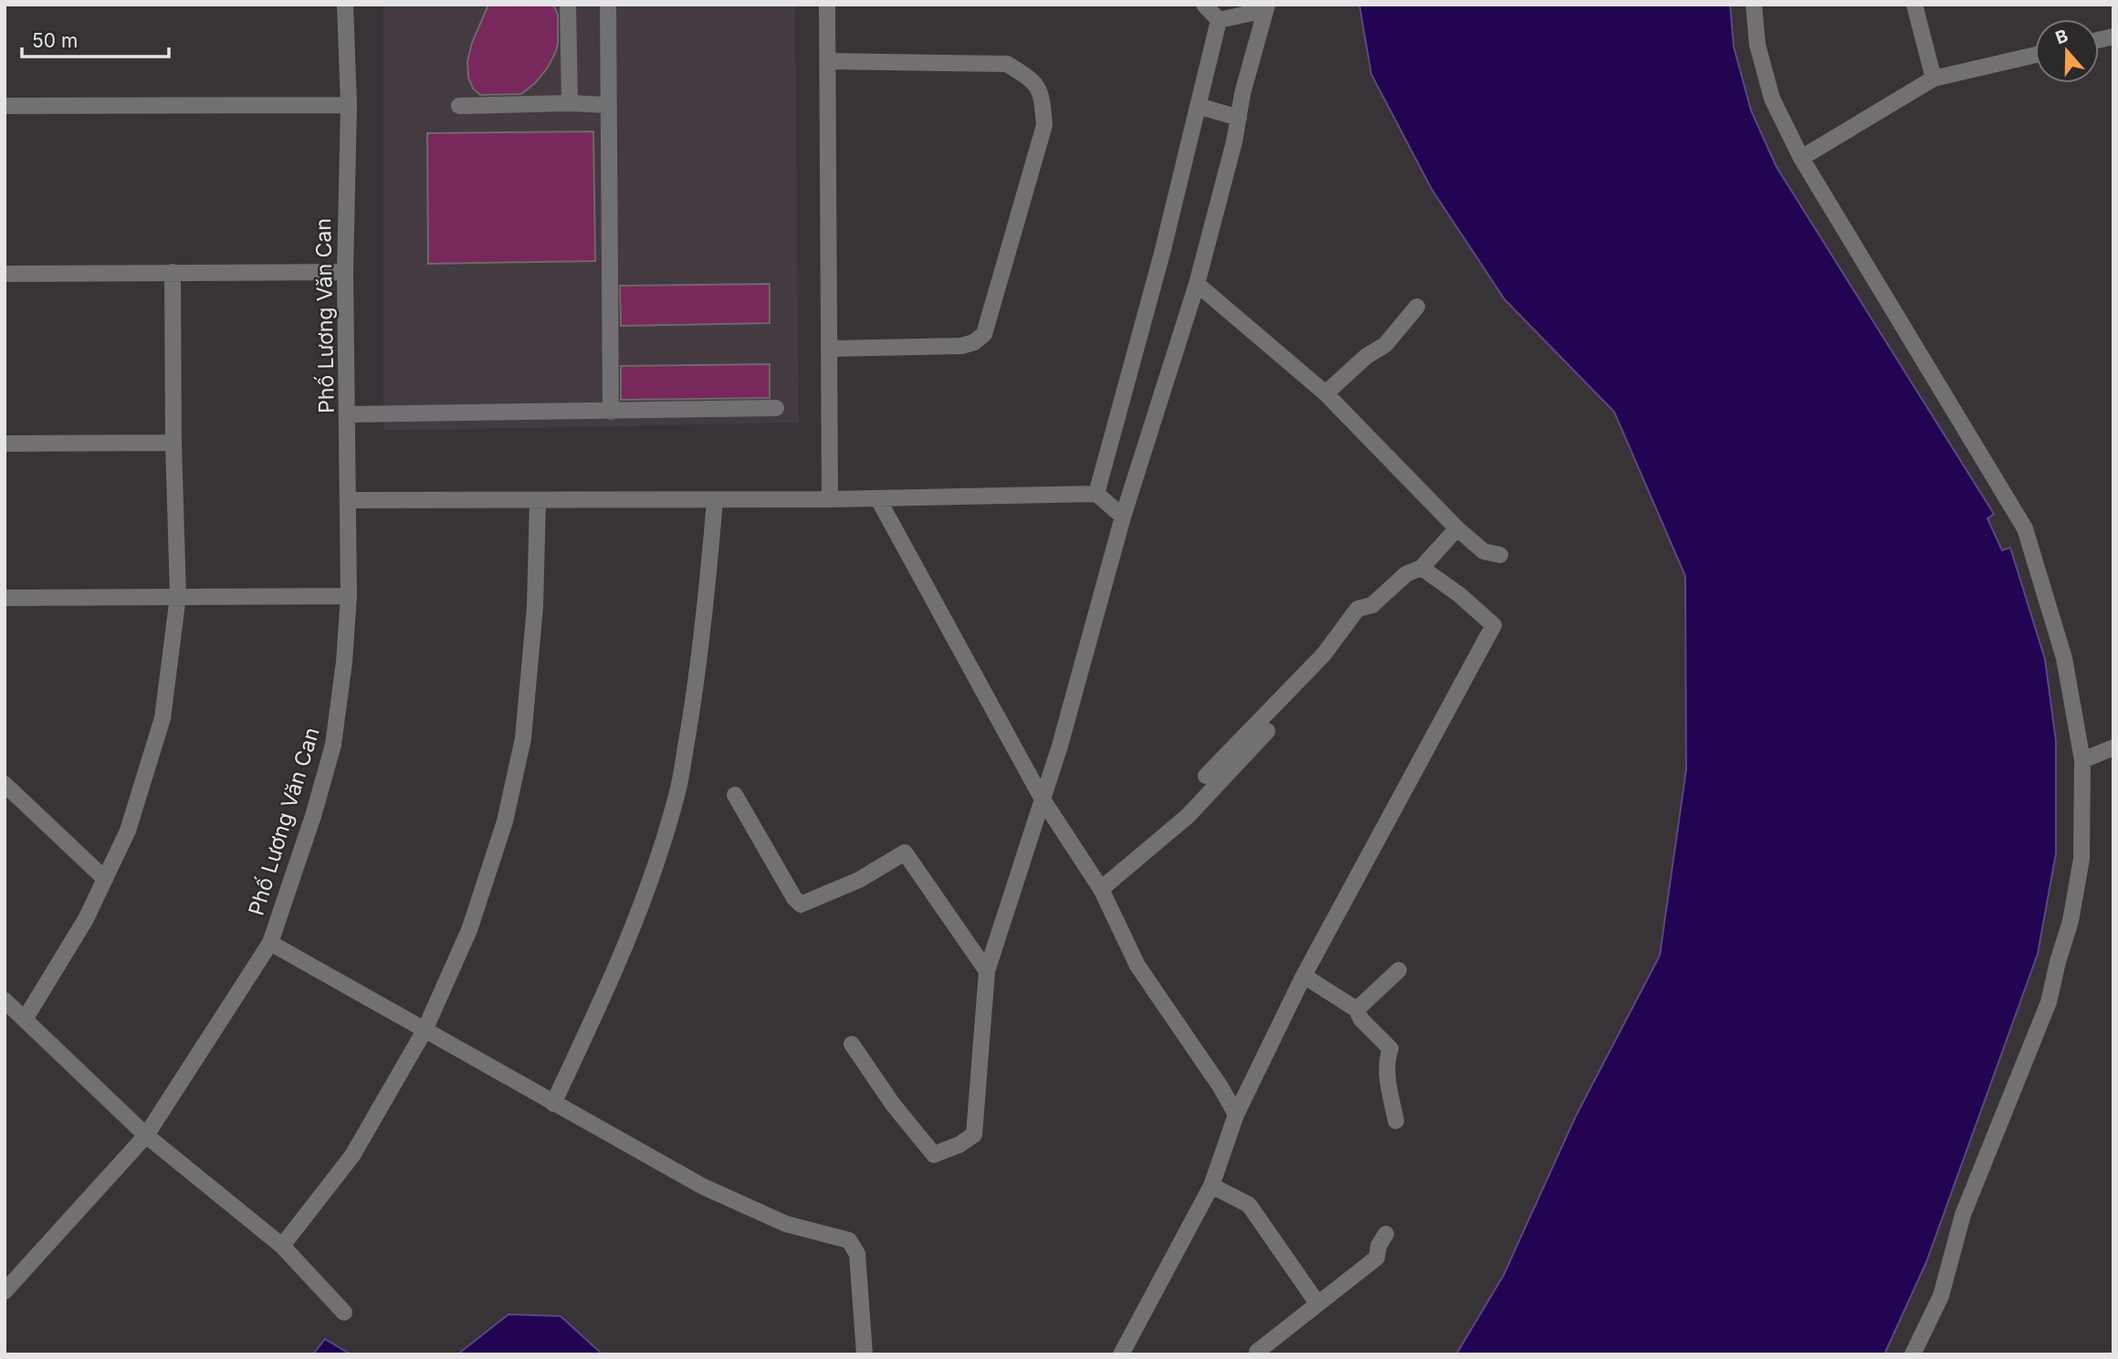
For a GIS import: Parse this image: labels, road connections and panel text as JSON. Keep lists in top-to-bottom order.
{
  "streets": {
    "street": ["Phố Lương Văn Can"]
  },
  "scale_bar": "50 m",
  "north": "top"
}
